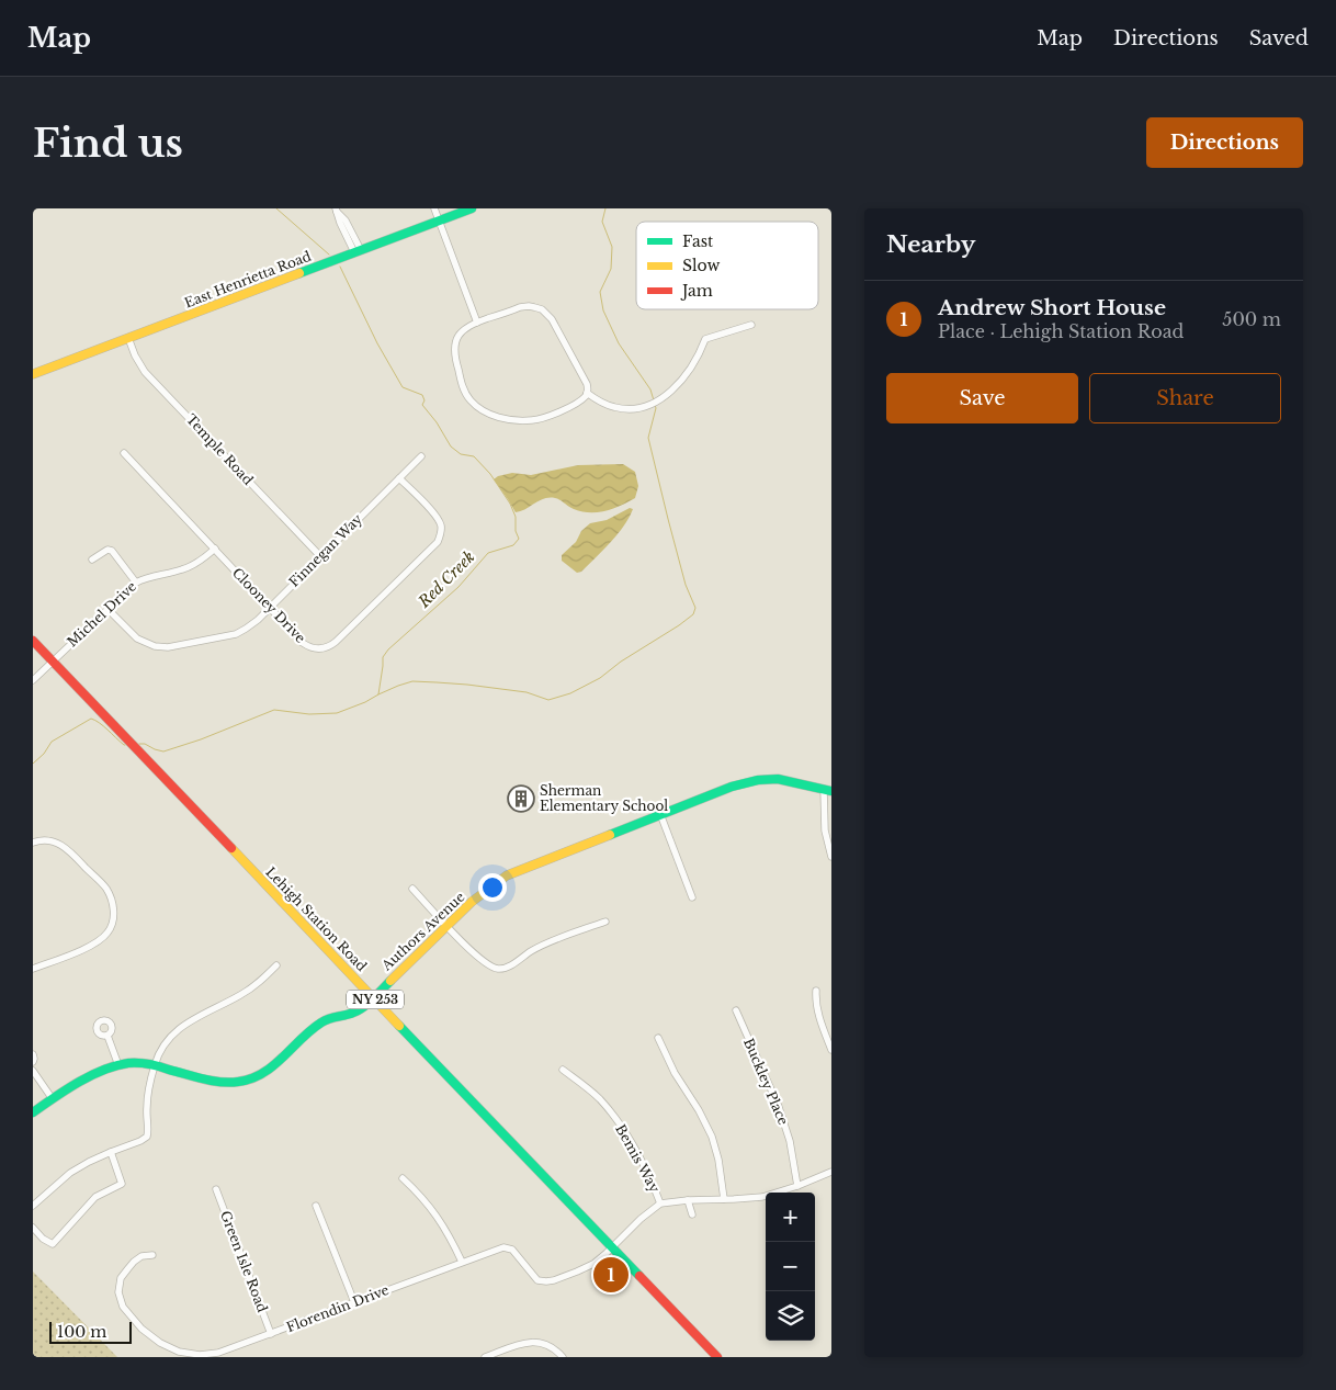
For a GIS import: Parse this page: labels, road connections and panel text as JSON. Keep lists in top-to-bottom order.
{
  "streets": {
    "main road": [
      "East Henrietta Road",
      "Lehigh Station Road",
      "Authors Avenue",
      "NY 253"
    ],
    "street": [
      "Temple Road",
      "Finnegan Way",
      "Clooney Drive",
      "Michel Drive",
      "Buckley Place",
      "Bemis Way",
      "Green Isle Road",
      "Florendin Drive"
    ]
  },
  "crossings": [
    ["East Henrietta Road", "Temple Road"],
    ["Temple Road", "Finnegan Way"],
    ["Finnegan Way", "Clooney Drive"],
    ["Finnegan Way", "Michel Drive"],
    ["Clooney Drive", "Michel Drive"],
    ["Michel Drive", "Lehigh Station Road"],
    ["Lehigh Station Road", "Authors Avenue"],
    ["Lehigh Station Road", "Florendin Drive"],
    ["Green Isle Road", "Florendin Drive"]
  ],
  "water": ["Red Creek"],
  "places": {
    "building": ["Sherman Elementary School"]
  },
  "legend": ["Fast", "Slow", "Jam"],
  "scale_bar": "100 m",
  "page": {
    "header": "Map",
    "nav": ["Map", "Directions", "Saved"],
    "buttons": [
      "Directions",
      ["Save", "Share"]
    ],
    "title": "Find us",
    "heading": "Nearby",
    "list": [
      {
        "mark": "1",
        "name": "Andrew Short House",
        "note": "Place · Lehigh Station Road",
        "value": "500 m"
      }
    ],
    "map_buttons": ["+", "−"],
    "pins": "1",
    "scale": "100 m"
  }
}
